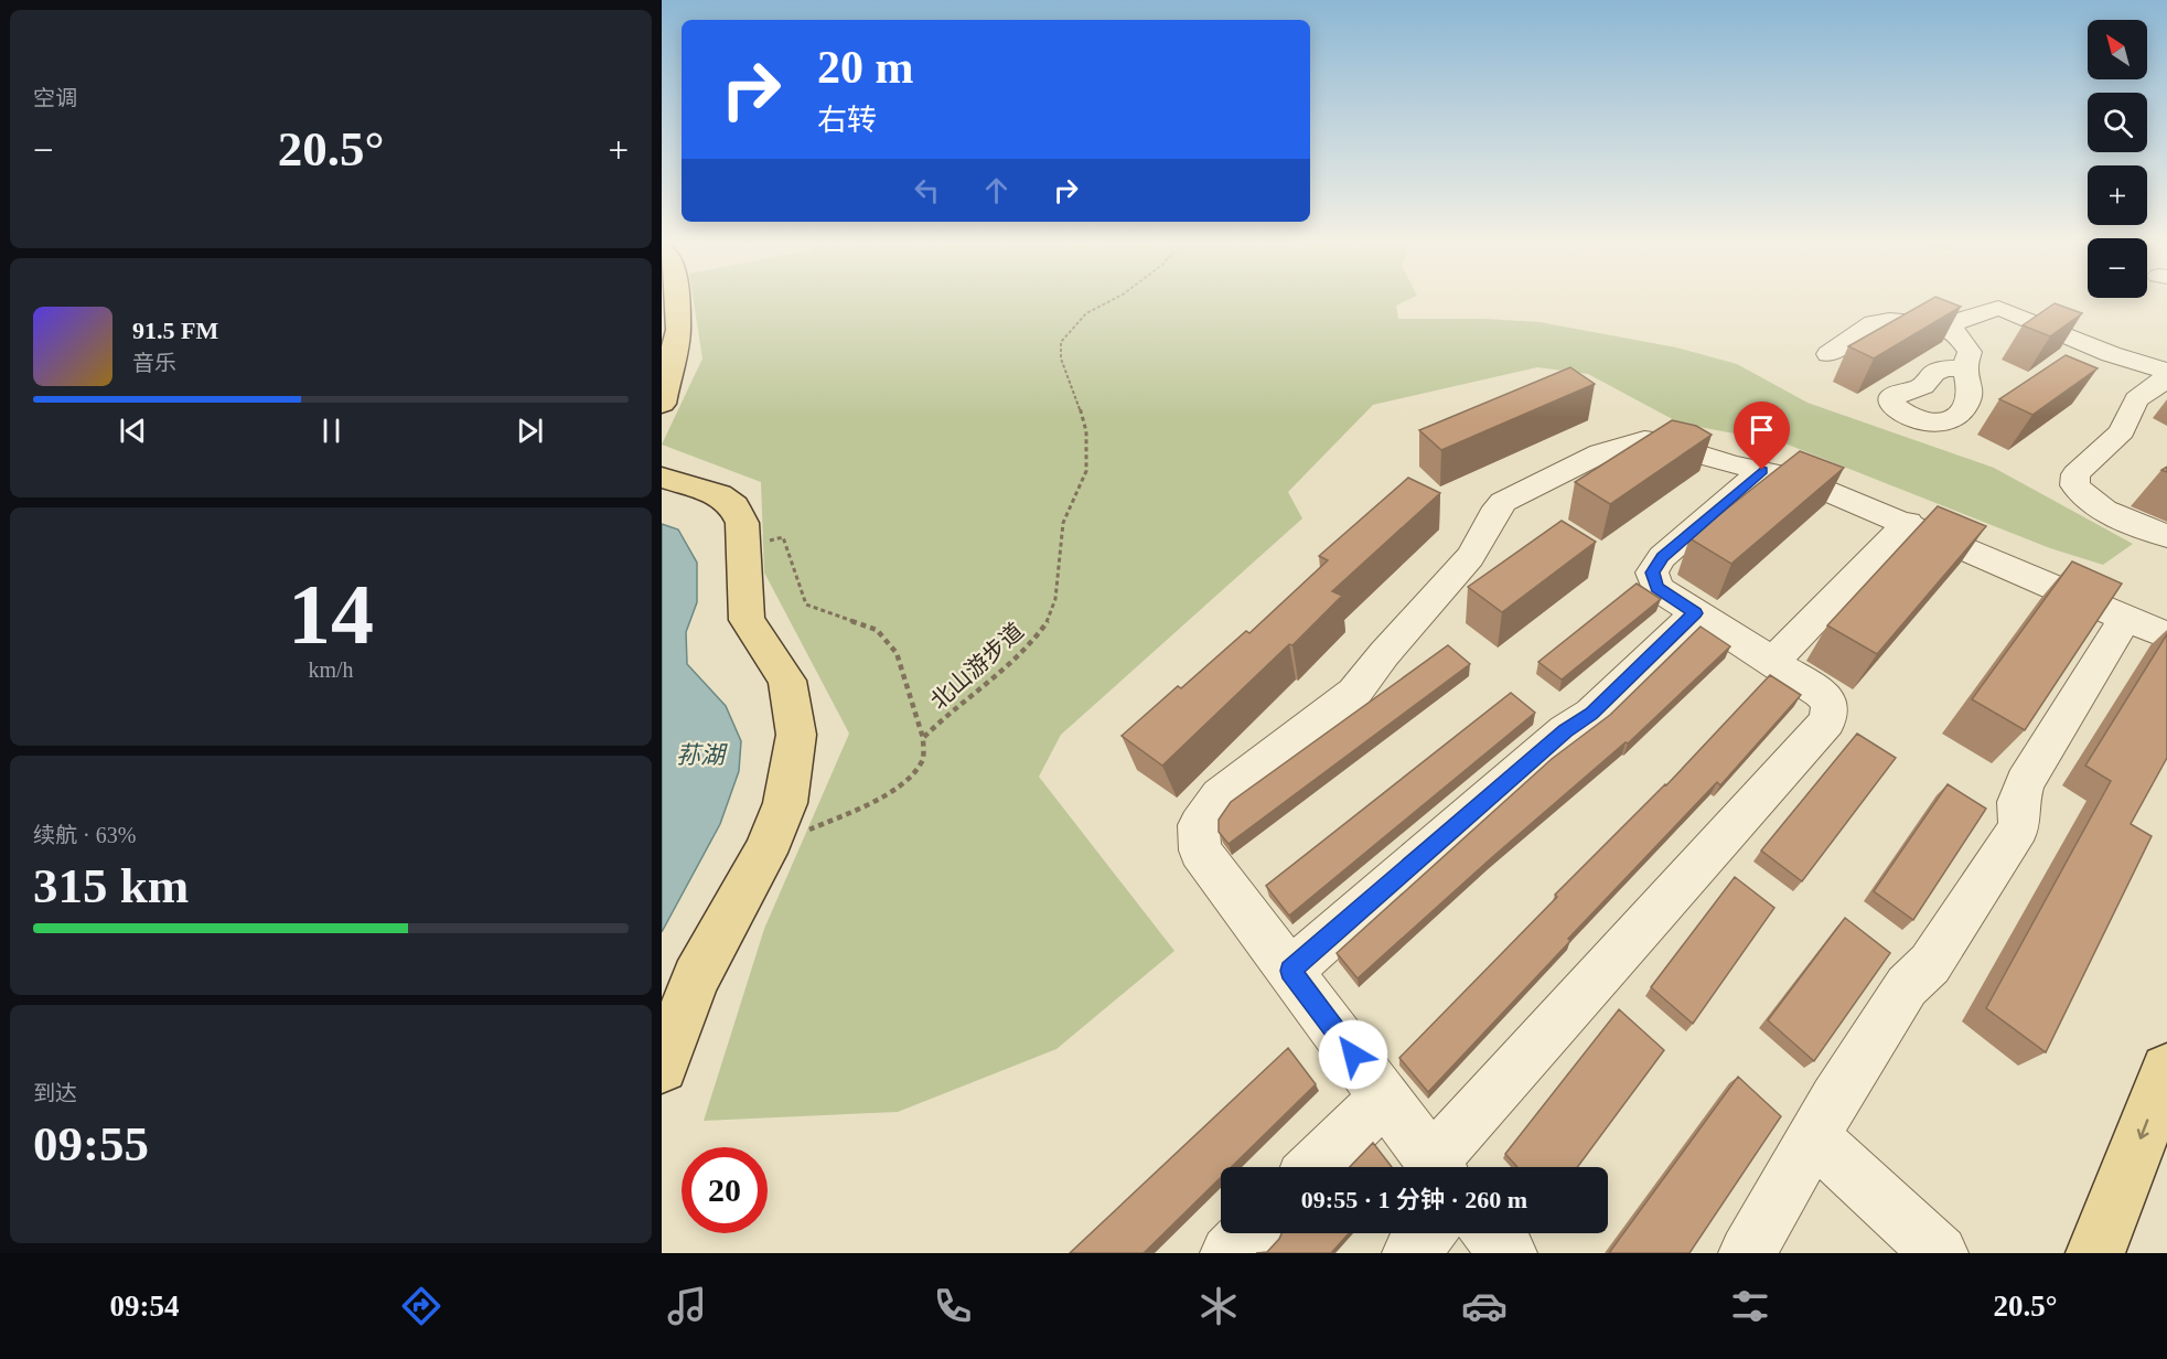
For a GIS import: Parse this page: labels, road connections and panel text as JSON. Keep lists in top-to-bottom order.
{
  "streets": {
    "path": ["北山游步道"]
  },
  "water": ["荪湖"],
  "north": "top left",
  "page": {
    "tile": [
      "空调",
      ["14", "km/h"],
      ["续航 · 63%", "315 km"],
      ["到达", "09:55"]
    ],
    "map_buttons": ["+", "−"],
    "turn": ["20 m", "右转"],
    "heat": ["−", "20.5°", "+"],
    "song": ["91.5 FM", "音乐"],
    "limit": "20",
    "trip": "09:55 · 1 分钟 · 260 m",
    "tabs": ["09:54", "20.5°"]
  }
}
